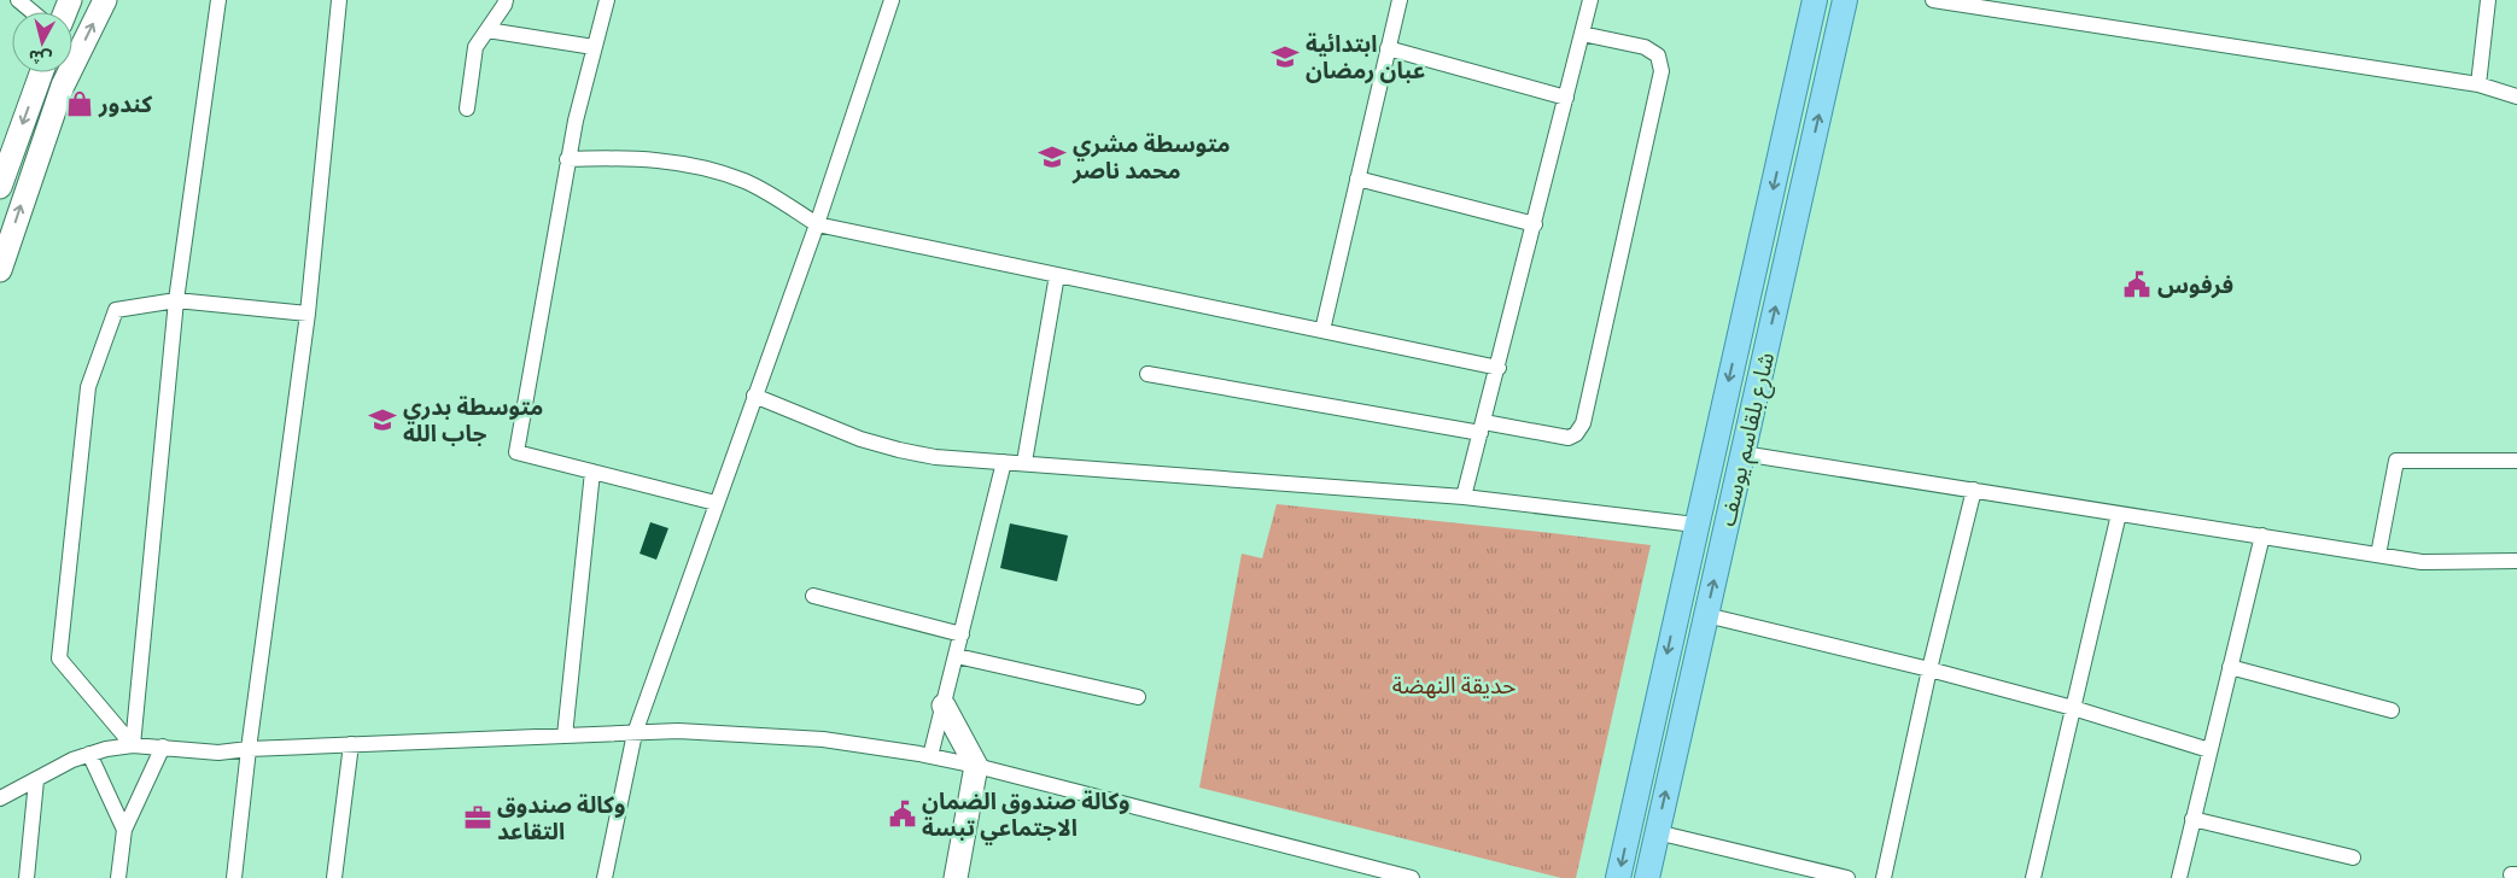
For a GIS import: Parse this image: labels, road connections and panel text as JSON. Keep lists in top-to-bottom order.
{
  "streets": {
    "main road": ["شارع بلقاسم يوسف"]
  },
  "parks": ["حديقة النهضة"],
  "places": {
    "school or university": ["ابتدائية عبان رمضان", "متوسطة مشري محمد ناصر", "متوسطة بدري جاب الله"],
    "shop": ["كندور"],
    "public building": ["فرفوس", "وكالة صندوق الضمان الاجتماعي تبسة"],
    "office": ["وكالة صندوق التقاعد"]
  },
  "north": "bottom"
}
